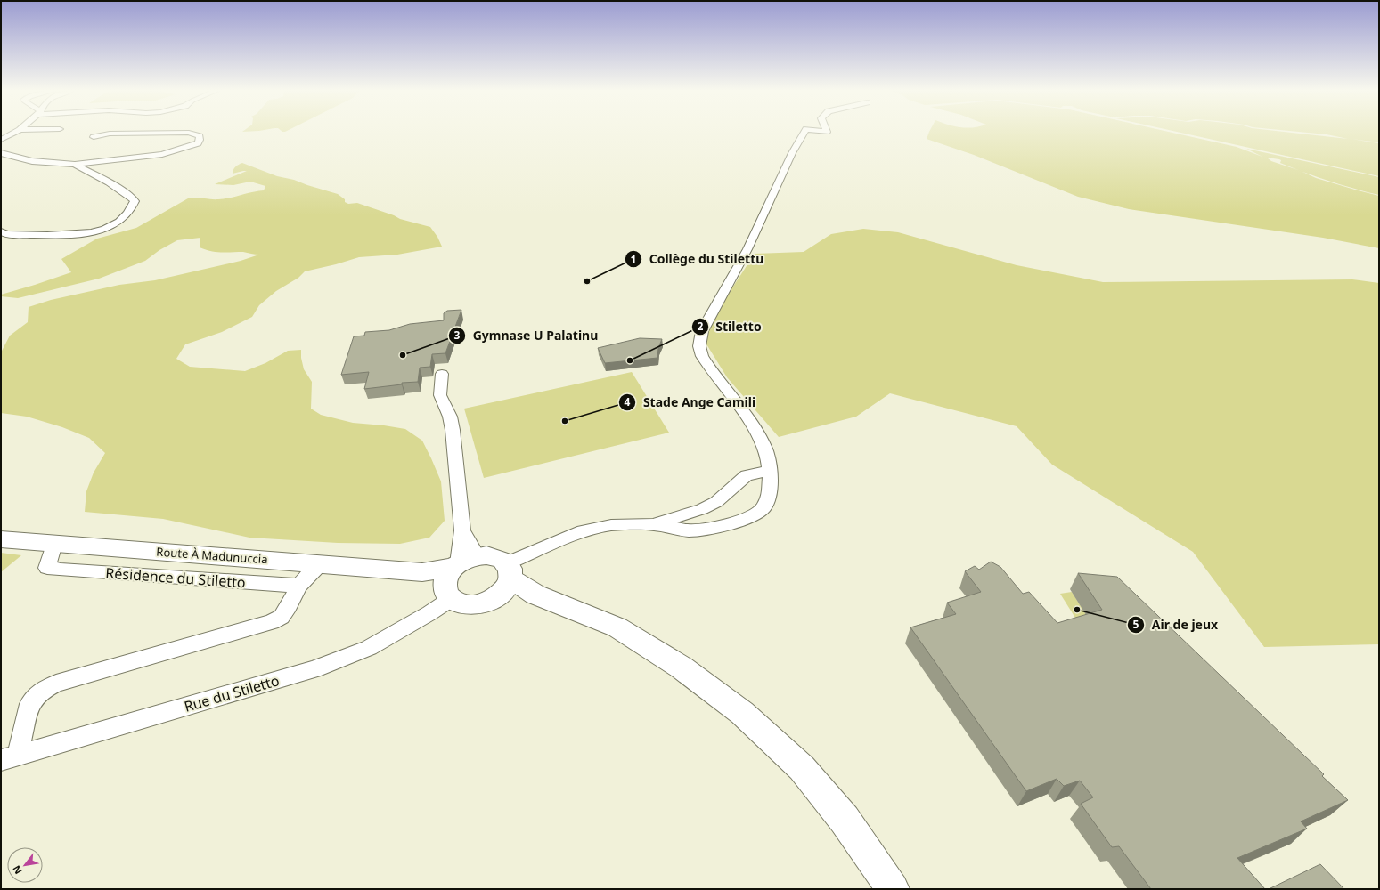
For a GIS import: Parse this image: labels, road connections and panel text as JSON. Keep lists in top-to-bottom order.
{
  "streets": {
    "main road": ["Route À Madunuccia"],
    "street": ["Résidence du Stiletto", "Rue du Stiletto"]
  },
  "crossings": [
    ["Route À Madunuccia", "Résidence du Stiletto"],
    ["Route À Madunuccia", "Rue du Stiletto"]
  ],
  "places": [
    "Collège du Stilettu",
    "Gymnase U Palatinu",
    "Stiletto",
    "Stade Ange Camili",
    "Air de jeux"
  ],
  "north": "bottom left"
}
